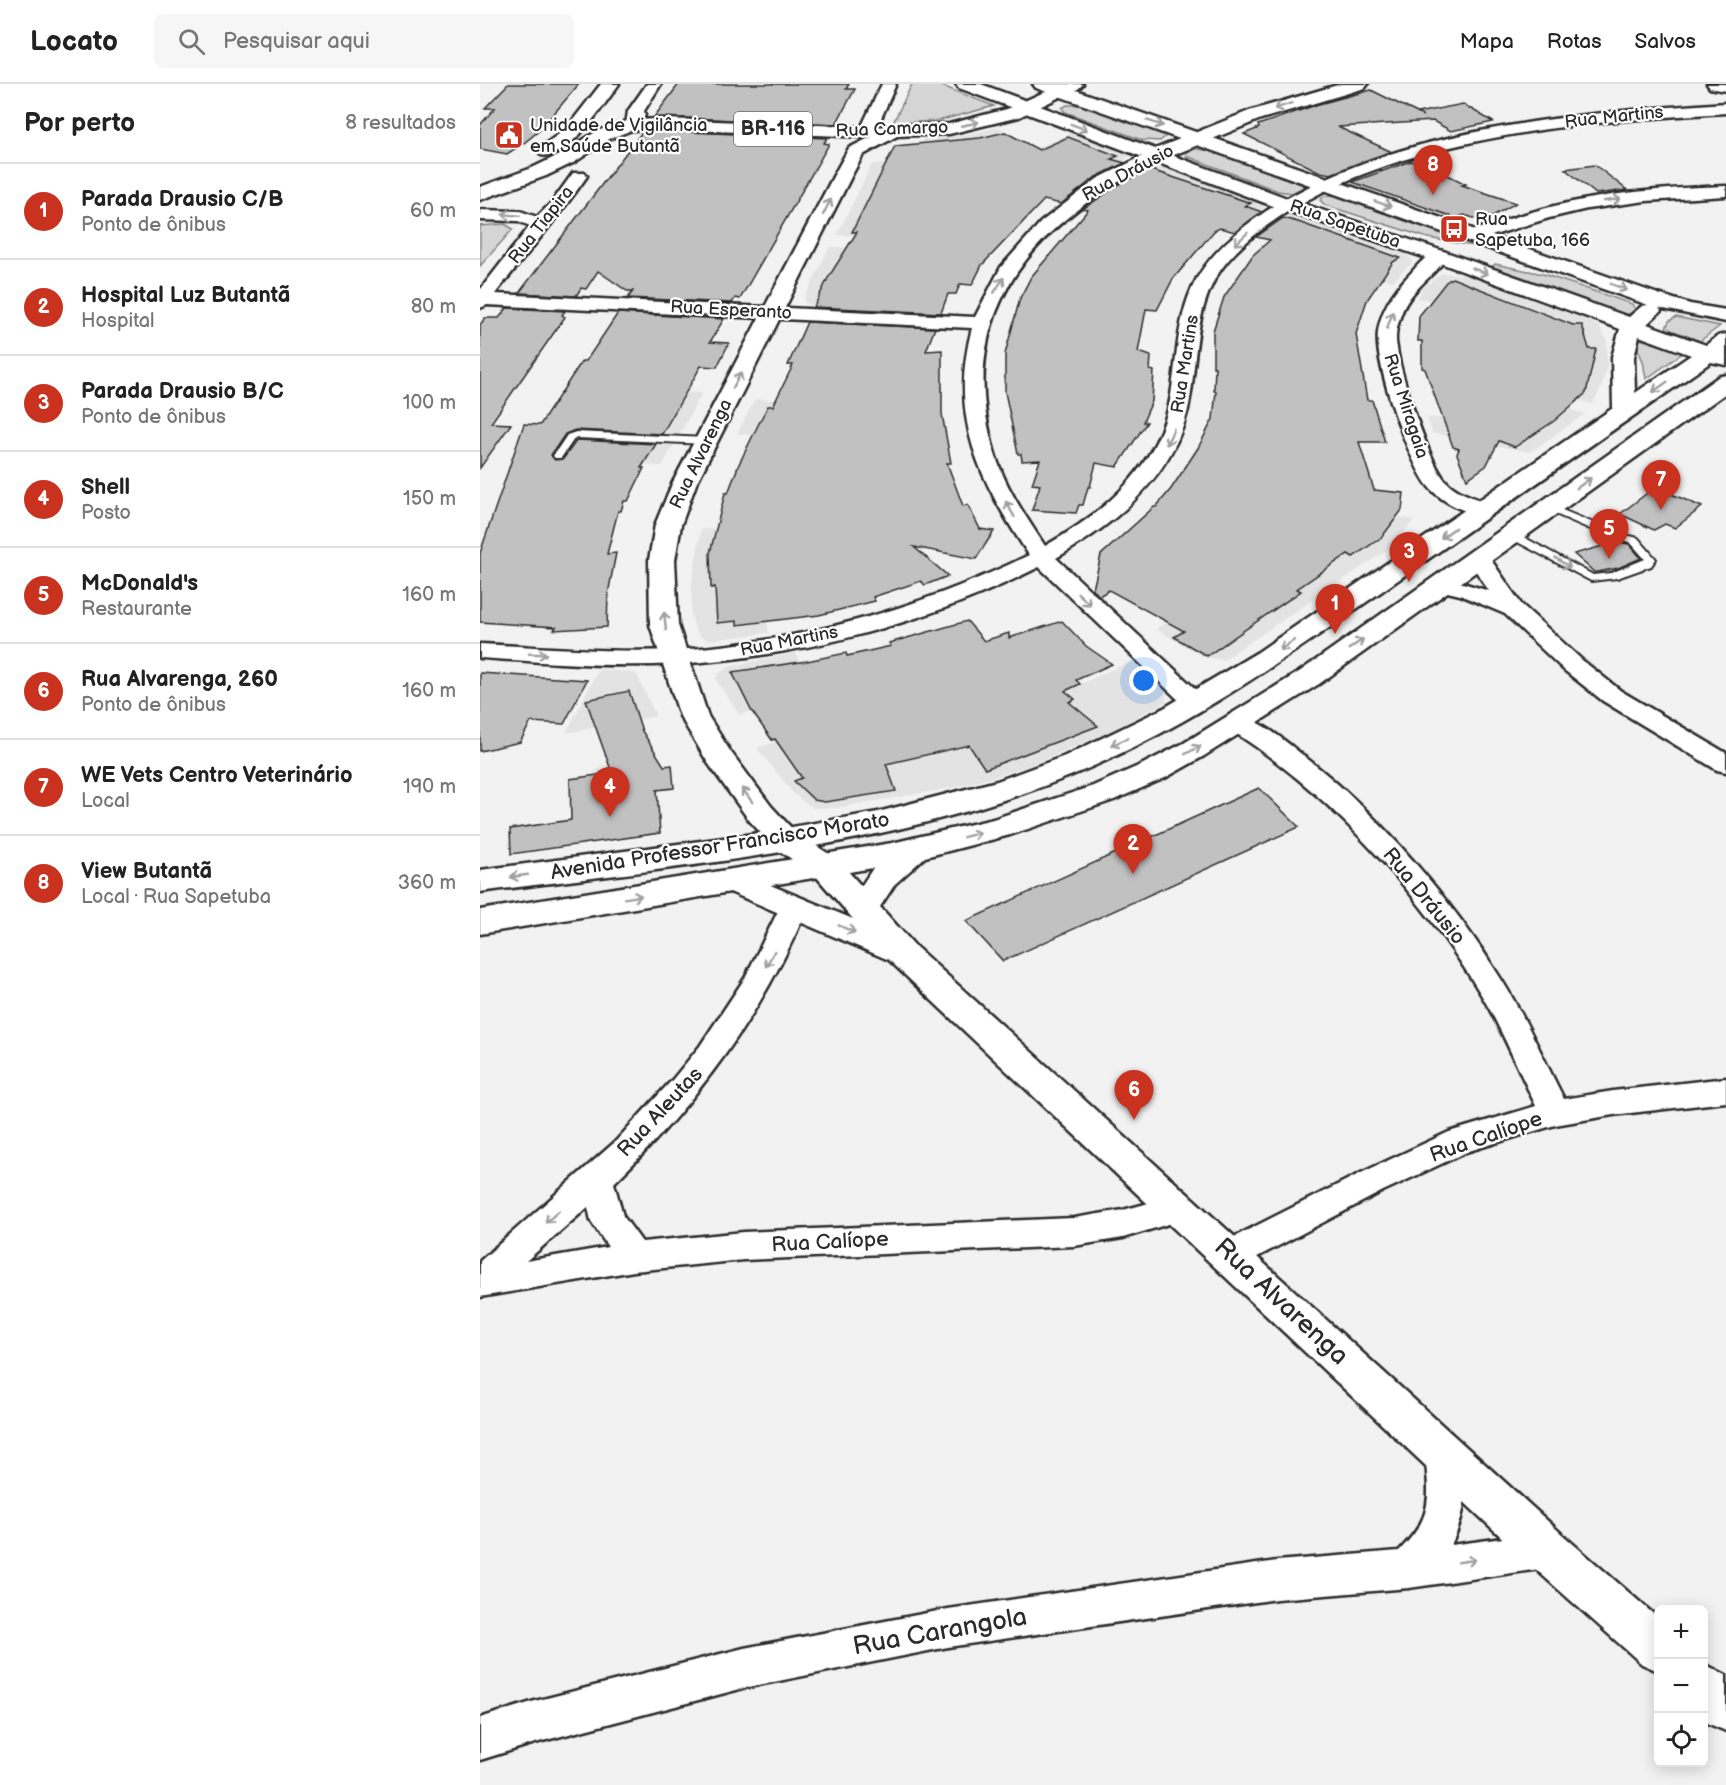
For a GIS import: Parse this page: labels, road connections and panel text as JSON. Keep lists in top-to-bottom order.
{
  "streets": {
    "main road": [
      "BR-116",
      "Rua Camargo",
      "Rua Dráusio",
      "Rua Sapetuba",
      "Rua Alvarenga",
      "Avenida Professor Francisco Morato"
    ],
    "street": [
      "Rua Martins",
      "Rua Tiapira",
      "Rua Esperanto",
      "Rua Miragaia",
      "Rua Aleutas",
      "Rua Calíope",
      "Rua Carangola"
    ]
  },
  "crossings": [
    ["Rua Martins", "Rua Dráusio"],
    ["Rua Martins", "Rua Sapetuba"],
    ["Rua Martins", "Rua Alvarenga"],
    ["BR-116", "Rua Camargo"],
    ["Rua Camargo", "Rua Sapetuba"],
    ["Rua Camargo", "Rua Alvarenga"],
    ["Rua Dráusio", "Rua Sapetuba"],
    ["Rua Dráusio", "Rua Esperanto"],
    ["Rua Dráusio", "Avenida Professor Francisco Morato"],
    ["Rua Dráusio", "Rua Calíope"],
    ["Rua Sapetuba", "Rua Miragaia"],
    ["Rua Tiapira", "Rua Esperanto"],
    ["Rua Esperanto", "Rua Alvarenga"],
    ["Rua Miragaia", "Avenida Professor Francisco Morato"],
    ["Rua Alvarenga", "Avenida Professor Francisco Morato"],
    ["Rua Alvarenga", "Rua Aleutas"],
    ["Rua Alvarenga", "Rua Calíope"],
    ["Rua Alvarenga", "Rua Carangola"],
    ["Rua Aleutas", "Rua Calíope"]
  ],
  "one_way": ["Rua Miragaia", "Rua Aleutas"],
  "places": {
    "public building": ["Unidade de Vigilância em Saúde Butantã"],
    "bus stop": ["Rua Sapetuba, 166"]
  },
  "page": {
    "header": "Locato",
    "search": "Pesquisar aqui",
    "nav": ["Mapa", "Rotas", "Salvos"],
    "heading": ["Por perto", "8 resultados"],
    "pins": [
      "8",
      "7",
      "5",
      "3",
      "1",
      "4",
      "2",
      "6"
    ],
    "list": [
      {
        "mark": "1",
        "name": "Parada Drausio C/B",
        "note": "Ponto de ônibus",
        "value": "60 m"
      },
      {
        "mark": "2",
        "name": "Hospital Luz Butantã",
        "note": "Hospital",
        "value": "80 m"
      },
      {
        "mark": "3",
        "name": "Parada Drausio B/C",
        "note": "Ponto de ônibus",
        "value": "100 m"
      },
      {
        "mark": "4",
        "name": "Shell",
        "note": "Posto",
        "value": "150 m"
      },
      {
        "mark": "5",
        "name": "McDonald's",
        "note": "Restaurante",
        "value": "160 m"
      },
      {
        "mark": "6",
        "name": "Rua Alvarenga, 260",
        "note": "Ponto de ônibus",
        "value": "160 m"
      },
      {
        "mark": "7",
        "name": "WE Vets Centro Veterinário",
        "note": "Local",
        "value": "190 m"
      },
      {
        "mark": "8",
        "name": "View Butantã",
        "note": "Local · Rua Sapetuba",
        "value": "360 m"
      }
    ],
    "map_buttons": ["+", "−"]
  }
}
